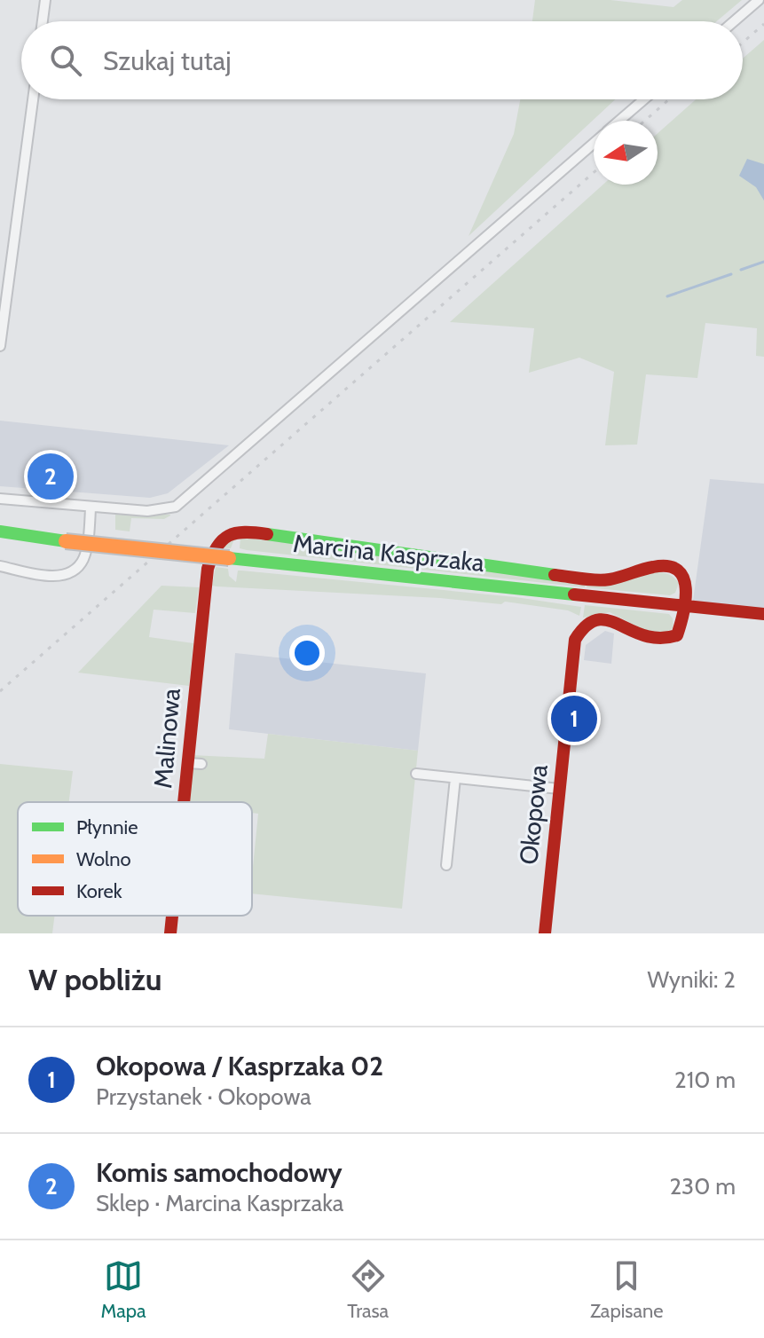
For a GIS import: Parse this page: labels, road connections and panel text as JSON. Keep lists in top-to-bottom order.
{
  "streets": {
    "street": ["Marcina Kasprzaka", "Malinowa", "Okopowa"]
  },
  "crossings": [
    ["Marcina Kasprzaka", "Malinowa"],
    ["Marcina Kasprzaka", "Okopowa"]
  ],
  "legend": ["Płynnie", "Wolno", "Korek"],
  "north": "left",
  "page": {
    "search": "Szukaj tutaj",
    "pins": ["2", "1"],
    "heading": ["W pobliżu", "Wyniki: 2"],
    "list": [
      {
        "mark": "1",
        "name": "Okopowa / Kasprzaka 02",
        "note": "Przystanek · Okopowa",
        "value": "210 m"
      },
      {
        "mark": "2",
        "name": "Komis samochodowy",
        "note": "Sklep · Marcina Kasprzaka",
        "value": "230 m"
      }
    ],
    "nav": ["Mapa", "Trasa", "Zapisane"]
  }
}
